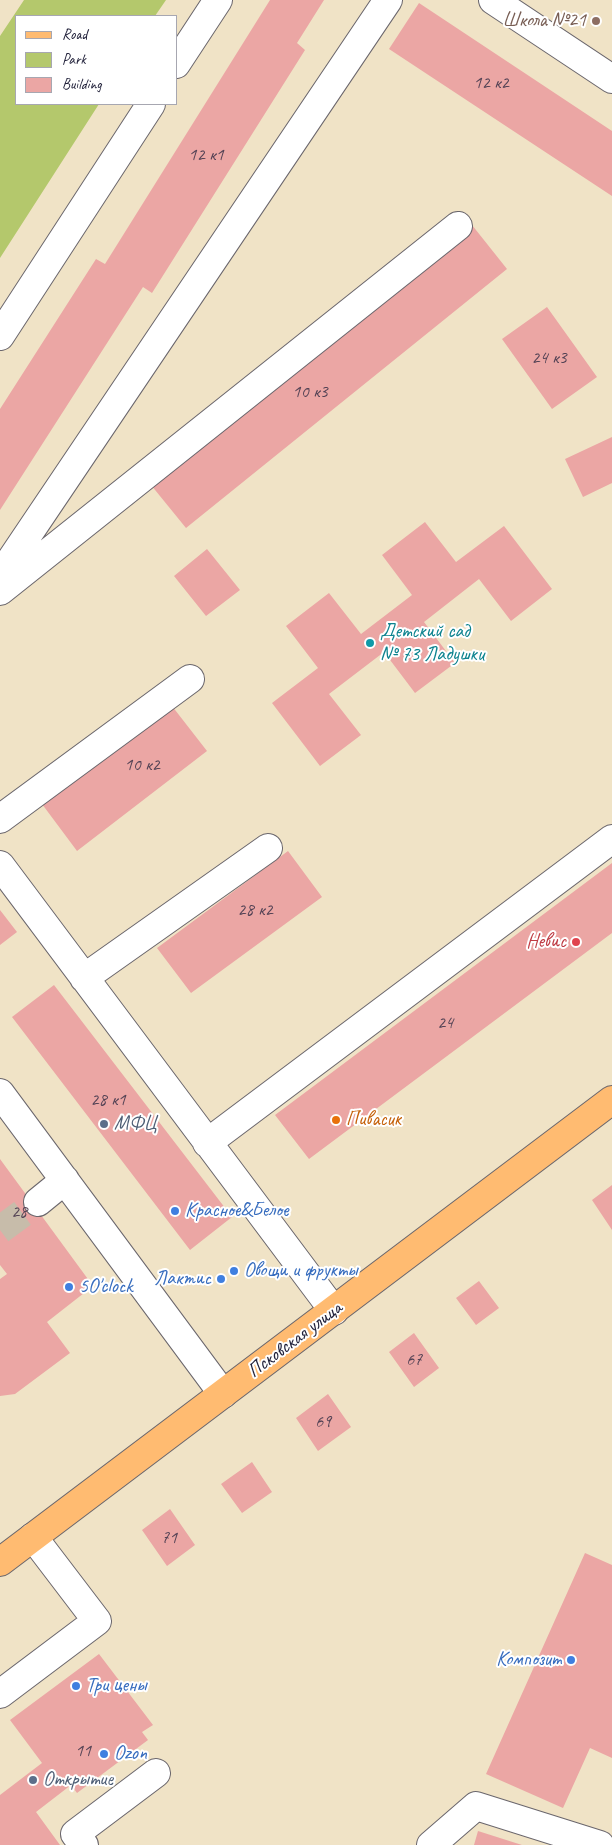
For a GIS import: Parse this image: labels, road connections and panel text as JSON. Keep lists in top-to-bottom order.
{
  "streets": {
    "main road": ["Псковская улица"]
  },
  "places": [
    "Школа №21",
    "Детский сад № 73 Ладушки",
    "Невис",
    "Пивасик",
    "МФЦ",
    "Красное&Белое",
    "Овощи и фрукты",
    "Лактис",
    "5O'clock",
    "Композит",
    "Три цены",
    "Ozon",
    "Открытие"
  ],
  "house_numbers": [
    "12 к2",
    "12 к1",
    "24 к3",
    "10 к3",
    "10 к2",
    "28 к2",
    "24",
    "28 к1",
    "28",
    "67",
    "69",
    "71",
    "11"
  ],
  "legend": ["Road", "Park", "Building"]
}
